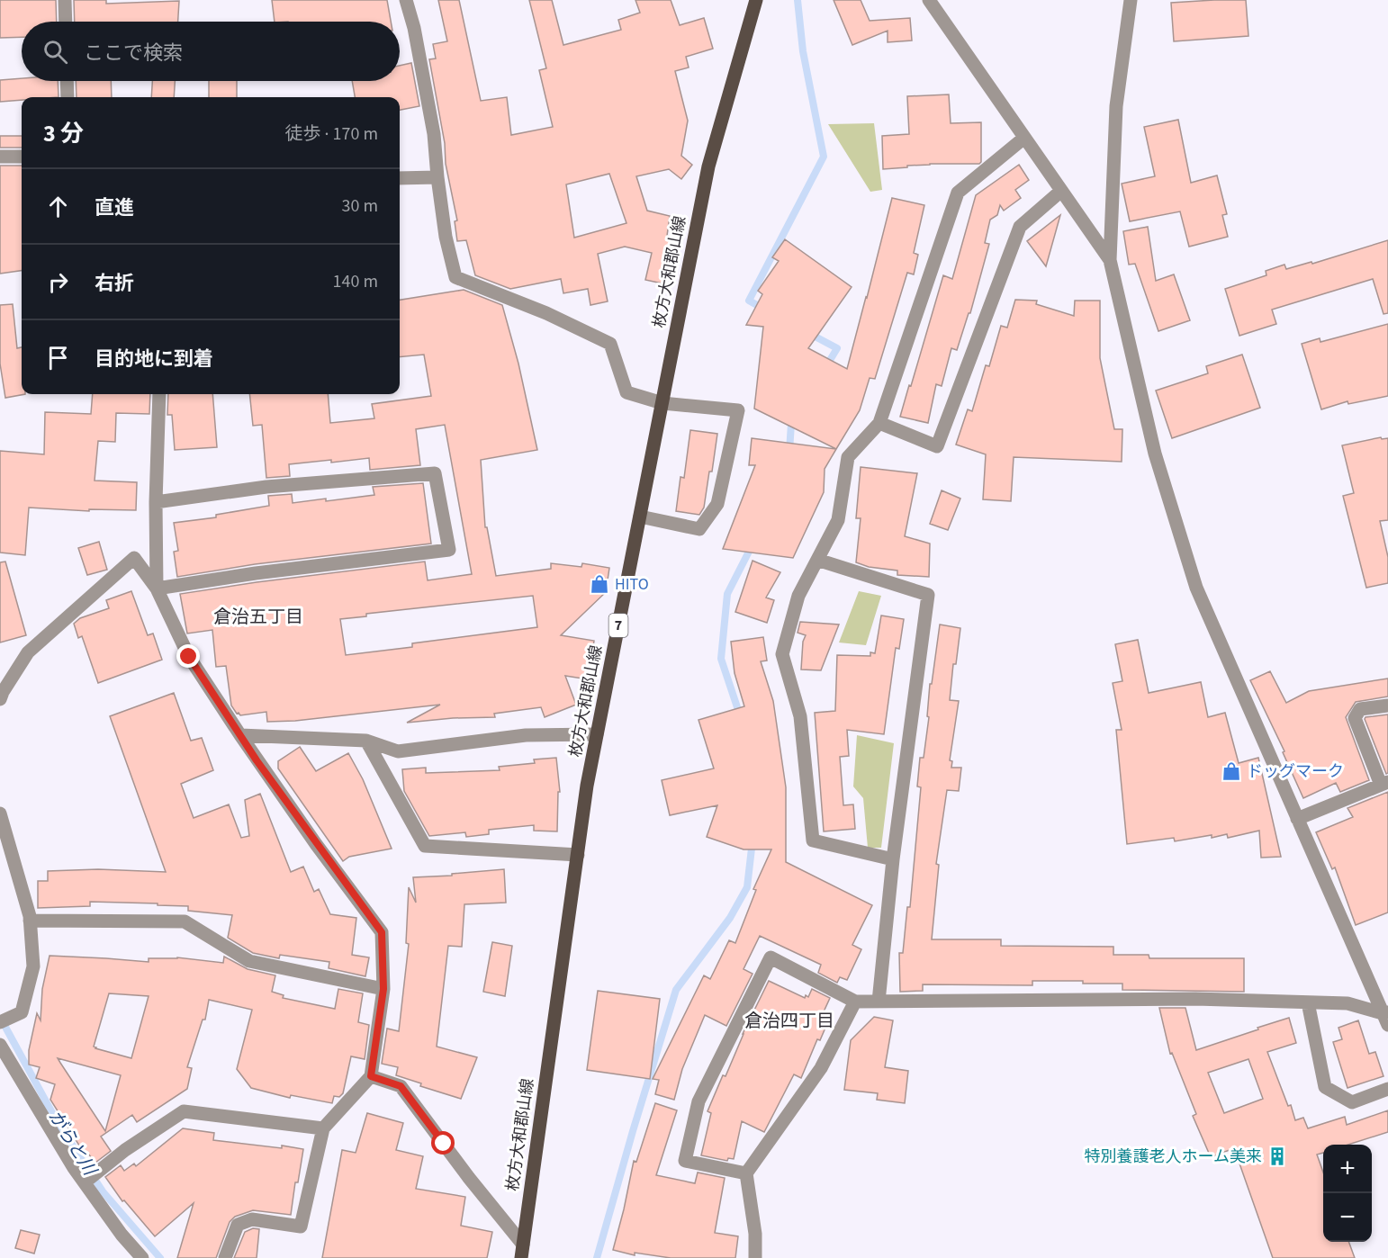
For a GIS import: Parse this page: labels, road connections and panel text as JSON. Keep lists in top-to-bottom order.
{
  "streets": {
    "main road": ["枚方大和郡山線", "7"]
  },
  "districts": ["倉治五丁目", "倉治四丁目"],
  "water": ["がらと川"],
  "places": {
    "shop": ["HITO", "ドッグマーク"],
    "building": ["特別養護老人ホーム美来"]
  },
  "page": {
    "search": "ここで検索",
    "heading": ["3 分", "徒歩 · 170 m"],
    "list": [
      ["直進", "30 m"],
      ["右折", "140 m"],
      "目的地に到着"
    ],
    "map_buttons": ["+", "−"]
  }
}
